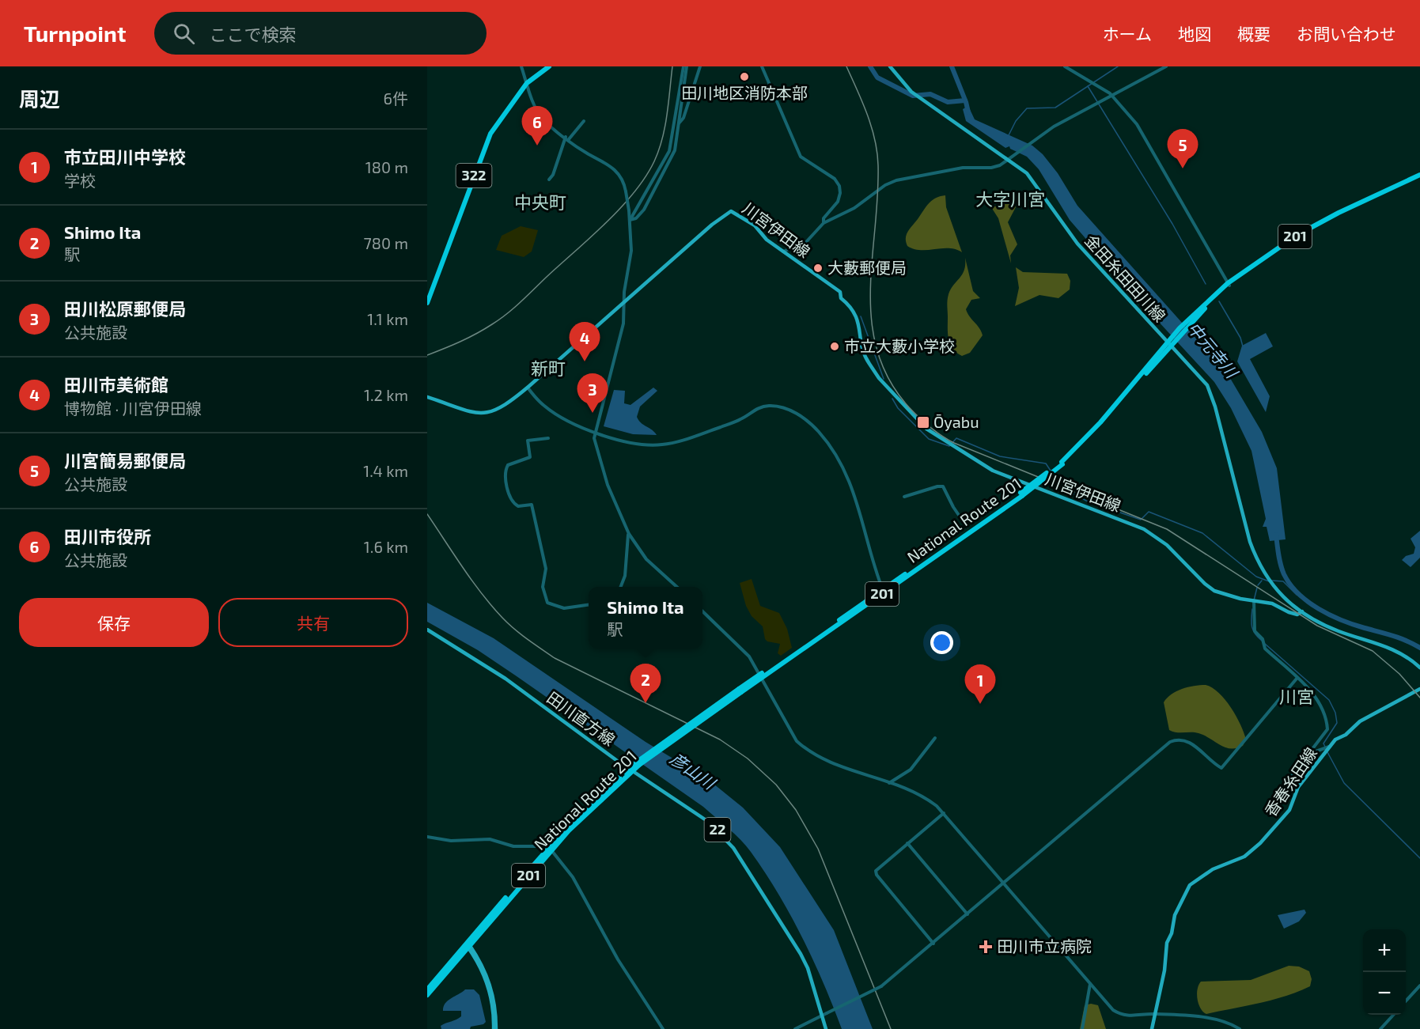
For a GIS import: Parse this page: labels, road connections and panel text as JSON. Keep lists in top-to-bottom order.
{
  "streets": {
    "highway": ["322", "201", "National Route 201"],
    "main road": [
      "川宮伊田線",
      "金田糸田田川線",
      "田川直方線",
      "香春糸田線",
      "22"
    ]
  },
  "crossings": [
    ["川宮伊田線", "金田糸田田川線"],
    ["金田糸田田川線", "National Route 201"],
    ["National Route 201", "田川直方線"]
  ],
  "districts": [
    "大字川宮",
    "中央町",
    "新町",
    "川宮"
  ],
  "water": ["中元寺川", "彦山川"],
  "places": {
    "other": ["田川地区消防本部", "大藪郵便局", "市立大藪小学校"],
    "transit": ["Ōyabu"],
    "health": ["田川市立病院"]
  },
  "page": {
    "header": "Turnpoint",
    "search": "ここで検索",
    "nav": [
      "ホーム",
      "地図",
      "概要",
      "お問い合わせ"
    ],
    "heading": ["周辺", "6件"],
    "pins": [
      "6",
      "5",
      "4",
      "3",
      "2",
      "1"
    ],
    "list": [
      {
        "mark": "1",
        "name": "市立田川中学校",
        "note": "学校",
        "value": "180 m"
      },
      {
        "mark": "2",
        "name": "Shimo Ita",
        "note": "駅",
        "value": "780 m"
      },
      {
        "mark": "3",
        "name": "田川松原郵便局",
        "note": "公共施設",
        "value": "1.1 km"
      },
      {
        "mark": "4",
        "name": "田川市美術館",
        "note": "博物館 · 川宮伊田線",
        "value": "1.2 km"
      },
      {
        "mark": "5",
        "name": "川宮簡易郵便局",
        "note": "公共施設",
        "value": "1.4 km"
      },
      {
        "mark": "6",
        "name": "田川市役所",
        "note": "公共施設",
        "value": "1.6 km"
      }
    ],
    "buttons": ["保存", "共有"],
    "popup": ["Shimo Ita", "駅"],
    "map_buttons": ["+", "−"]
  }
}
